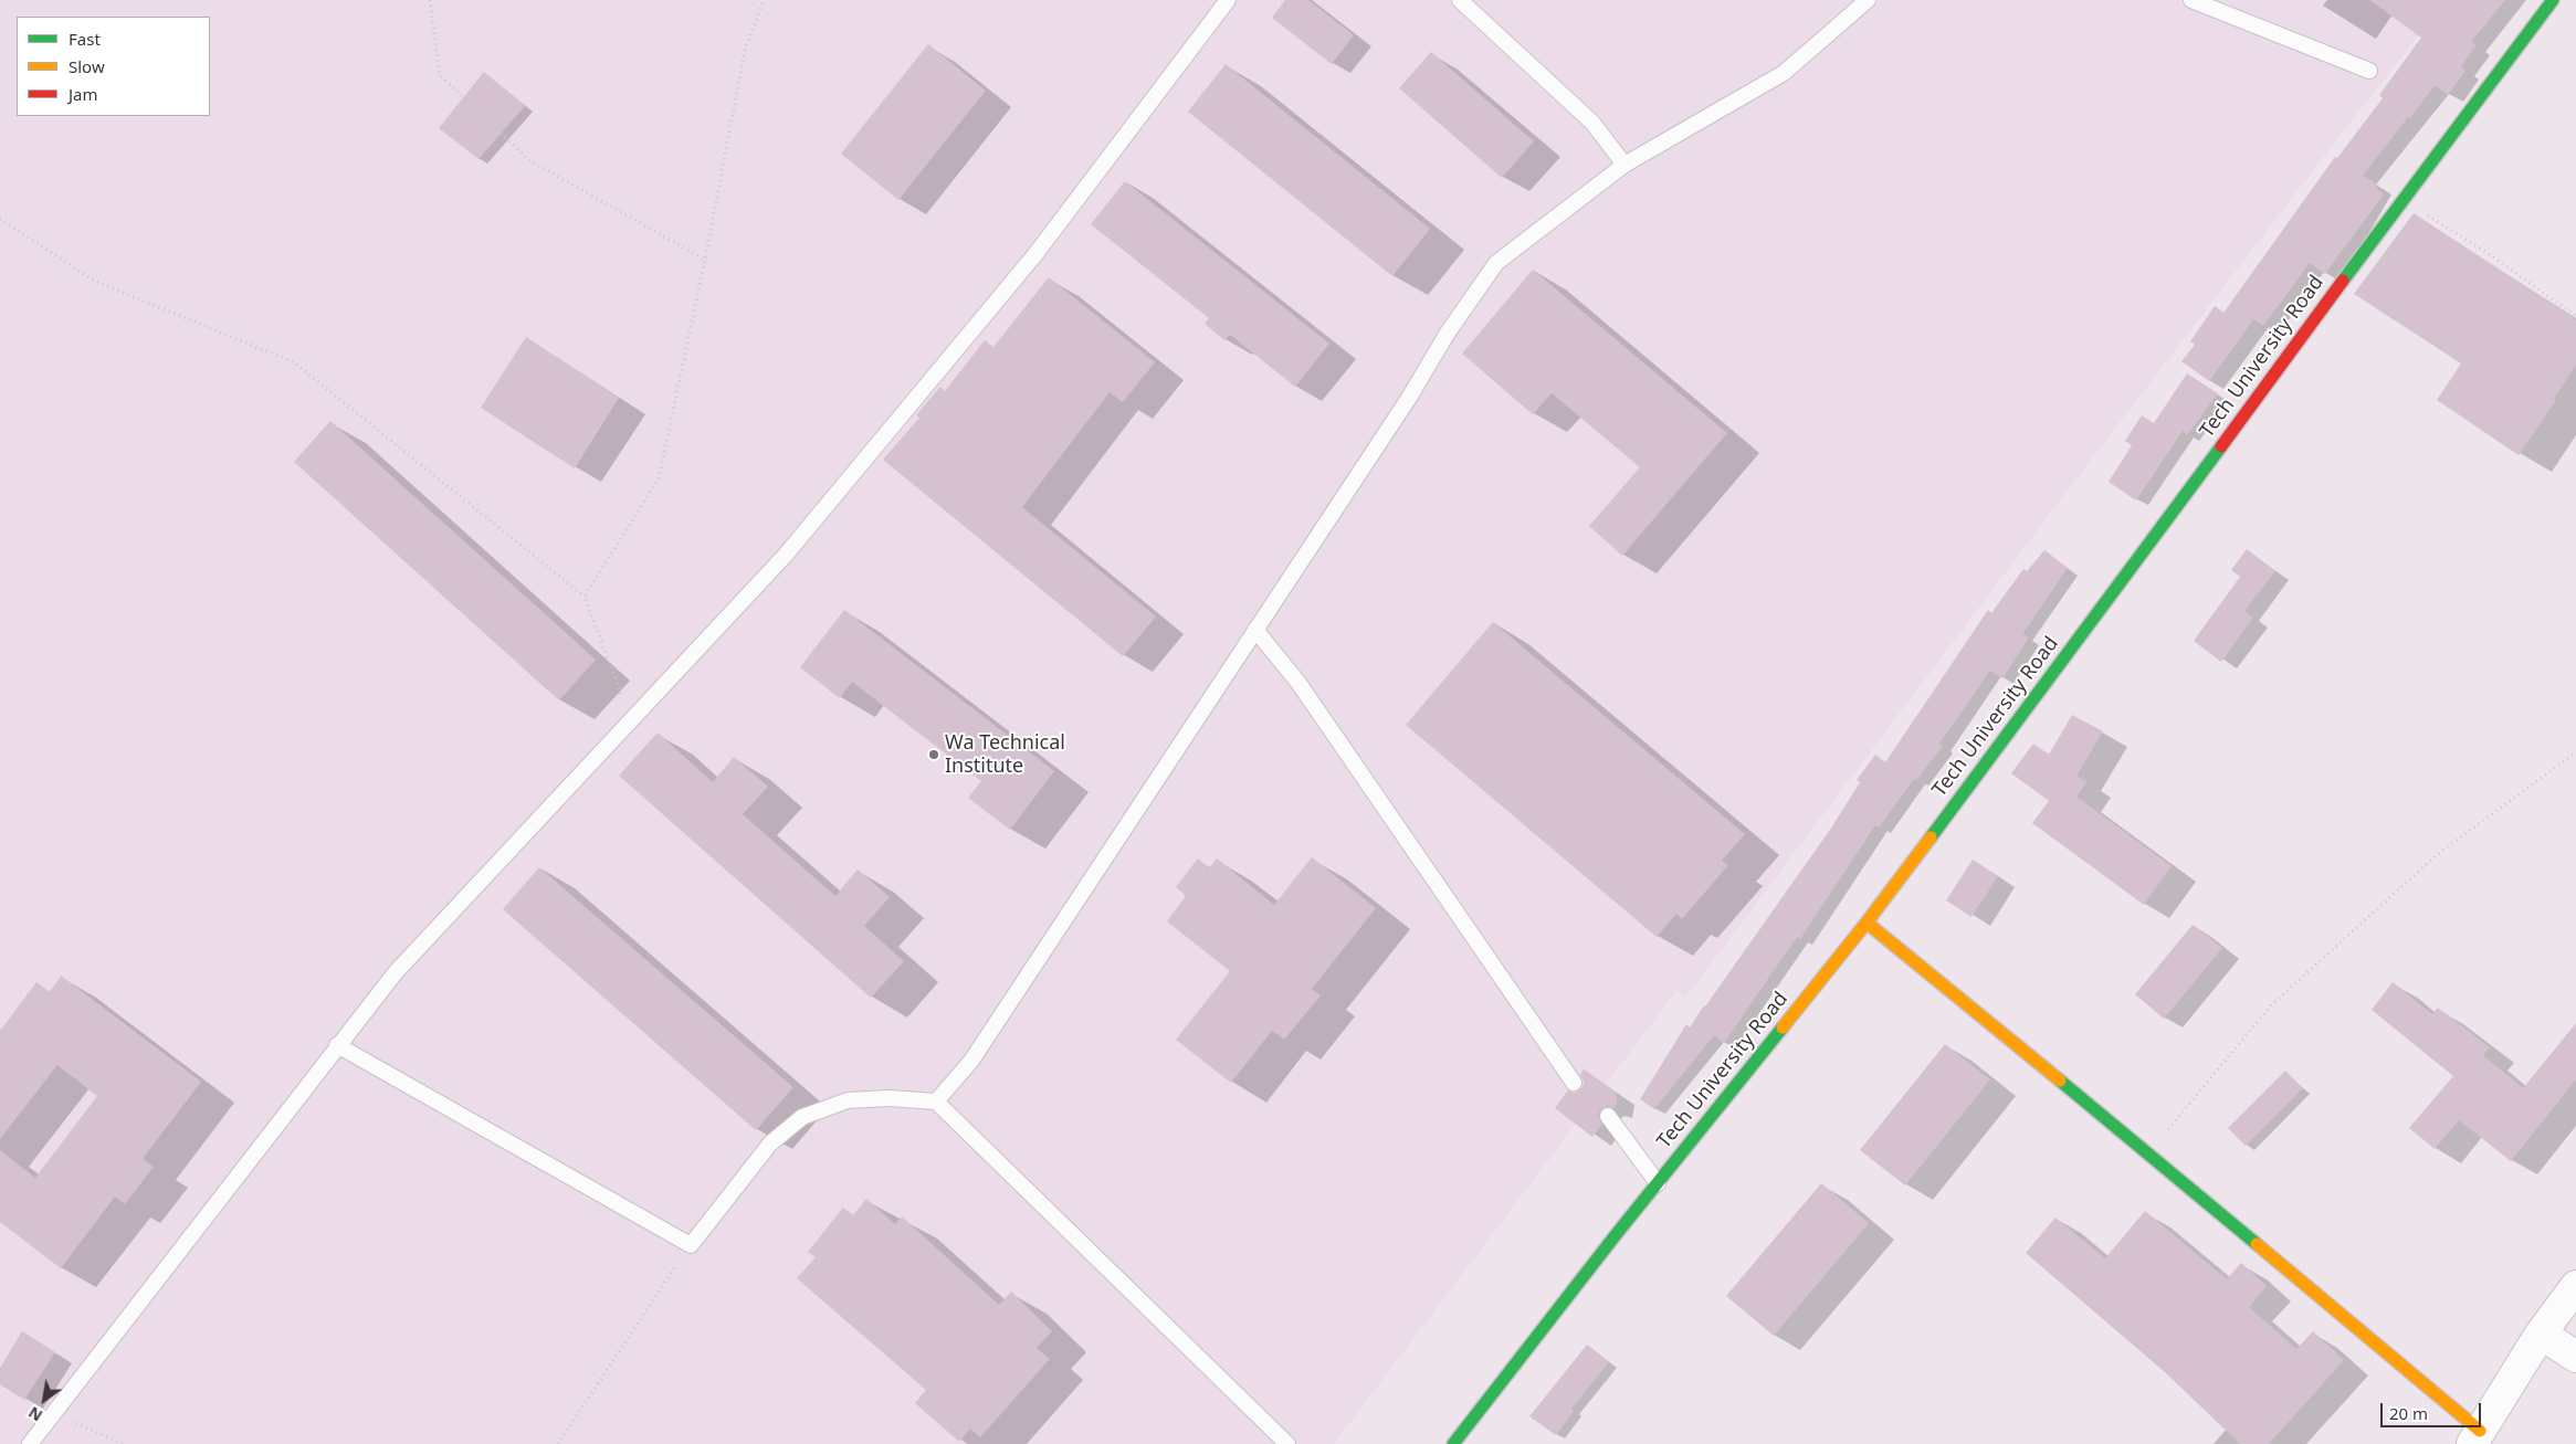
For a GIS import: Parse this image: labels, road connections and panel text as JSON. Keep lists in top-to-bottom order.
{
  "streets": {
    "street": ["Tech University Road"]
  },
  "places": ["Wa Technical Institute"],
  "legend": ["Fast", "Slow", "Jam"],
  "scale_bar": "20 m",
  "north": "bottom left"
}
